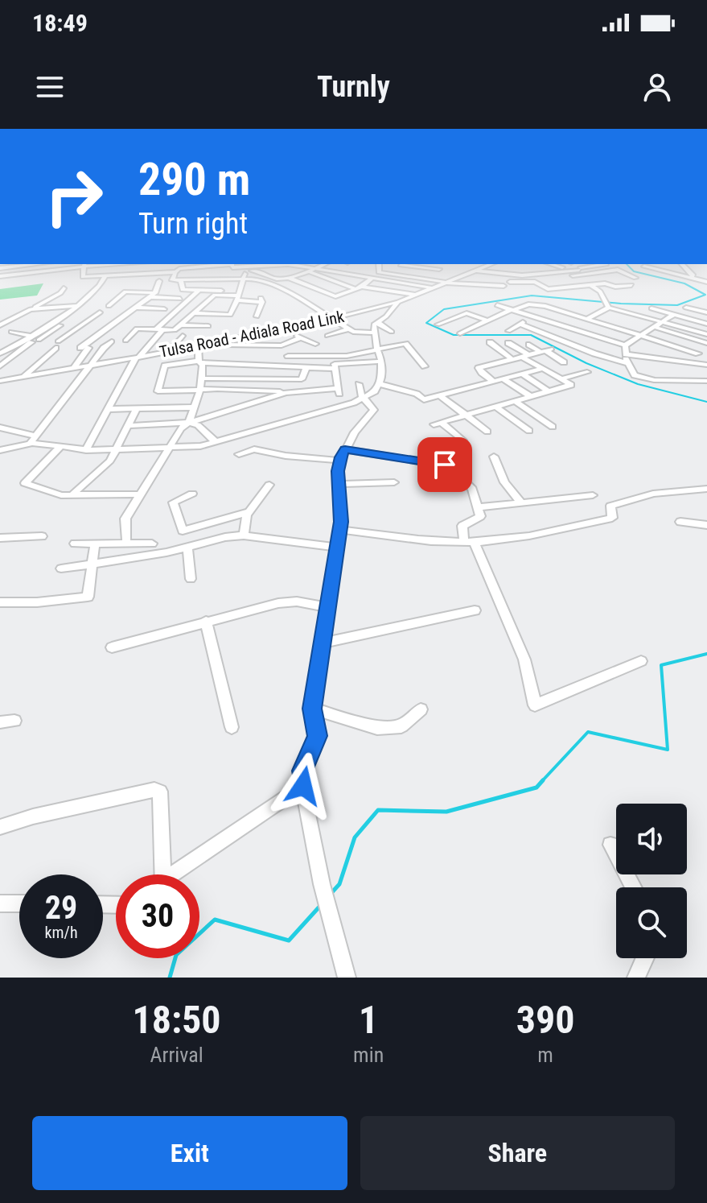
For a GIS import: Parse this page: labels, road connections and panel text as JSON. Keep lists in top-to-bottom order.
{
  "streets": {
    "street": ["Tulsa Road - Adiala Road Link"]
  },
  "page": {
    "status": "18:49",
    "header": "Turnly",
    "turn": ["290 m", "Turn right"],
    "speed": "29 km/h",
    "limit": "30",
    "eta": [
      "18:50",
      "Arrival",
      "1",
      "min",
      "390",
      "m"
    ],
    "buttons": ["Exit", "Share"]
  }
}
